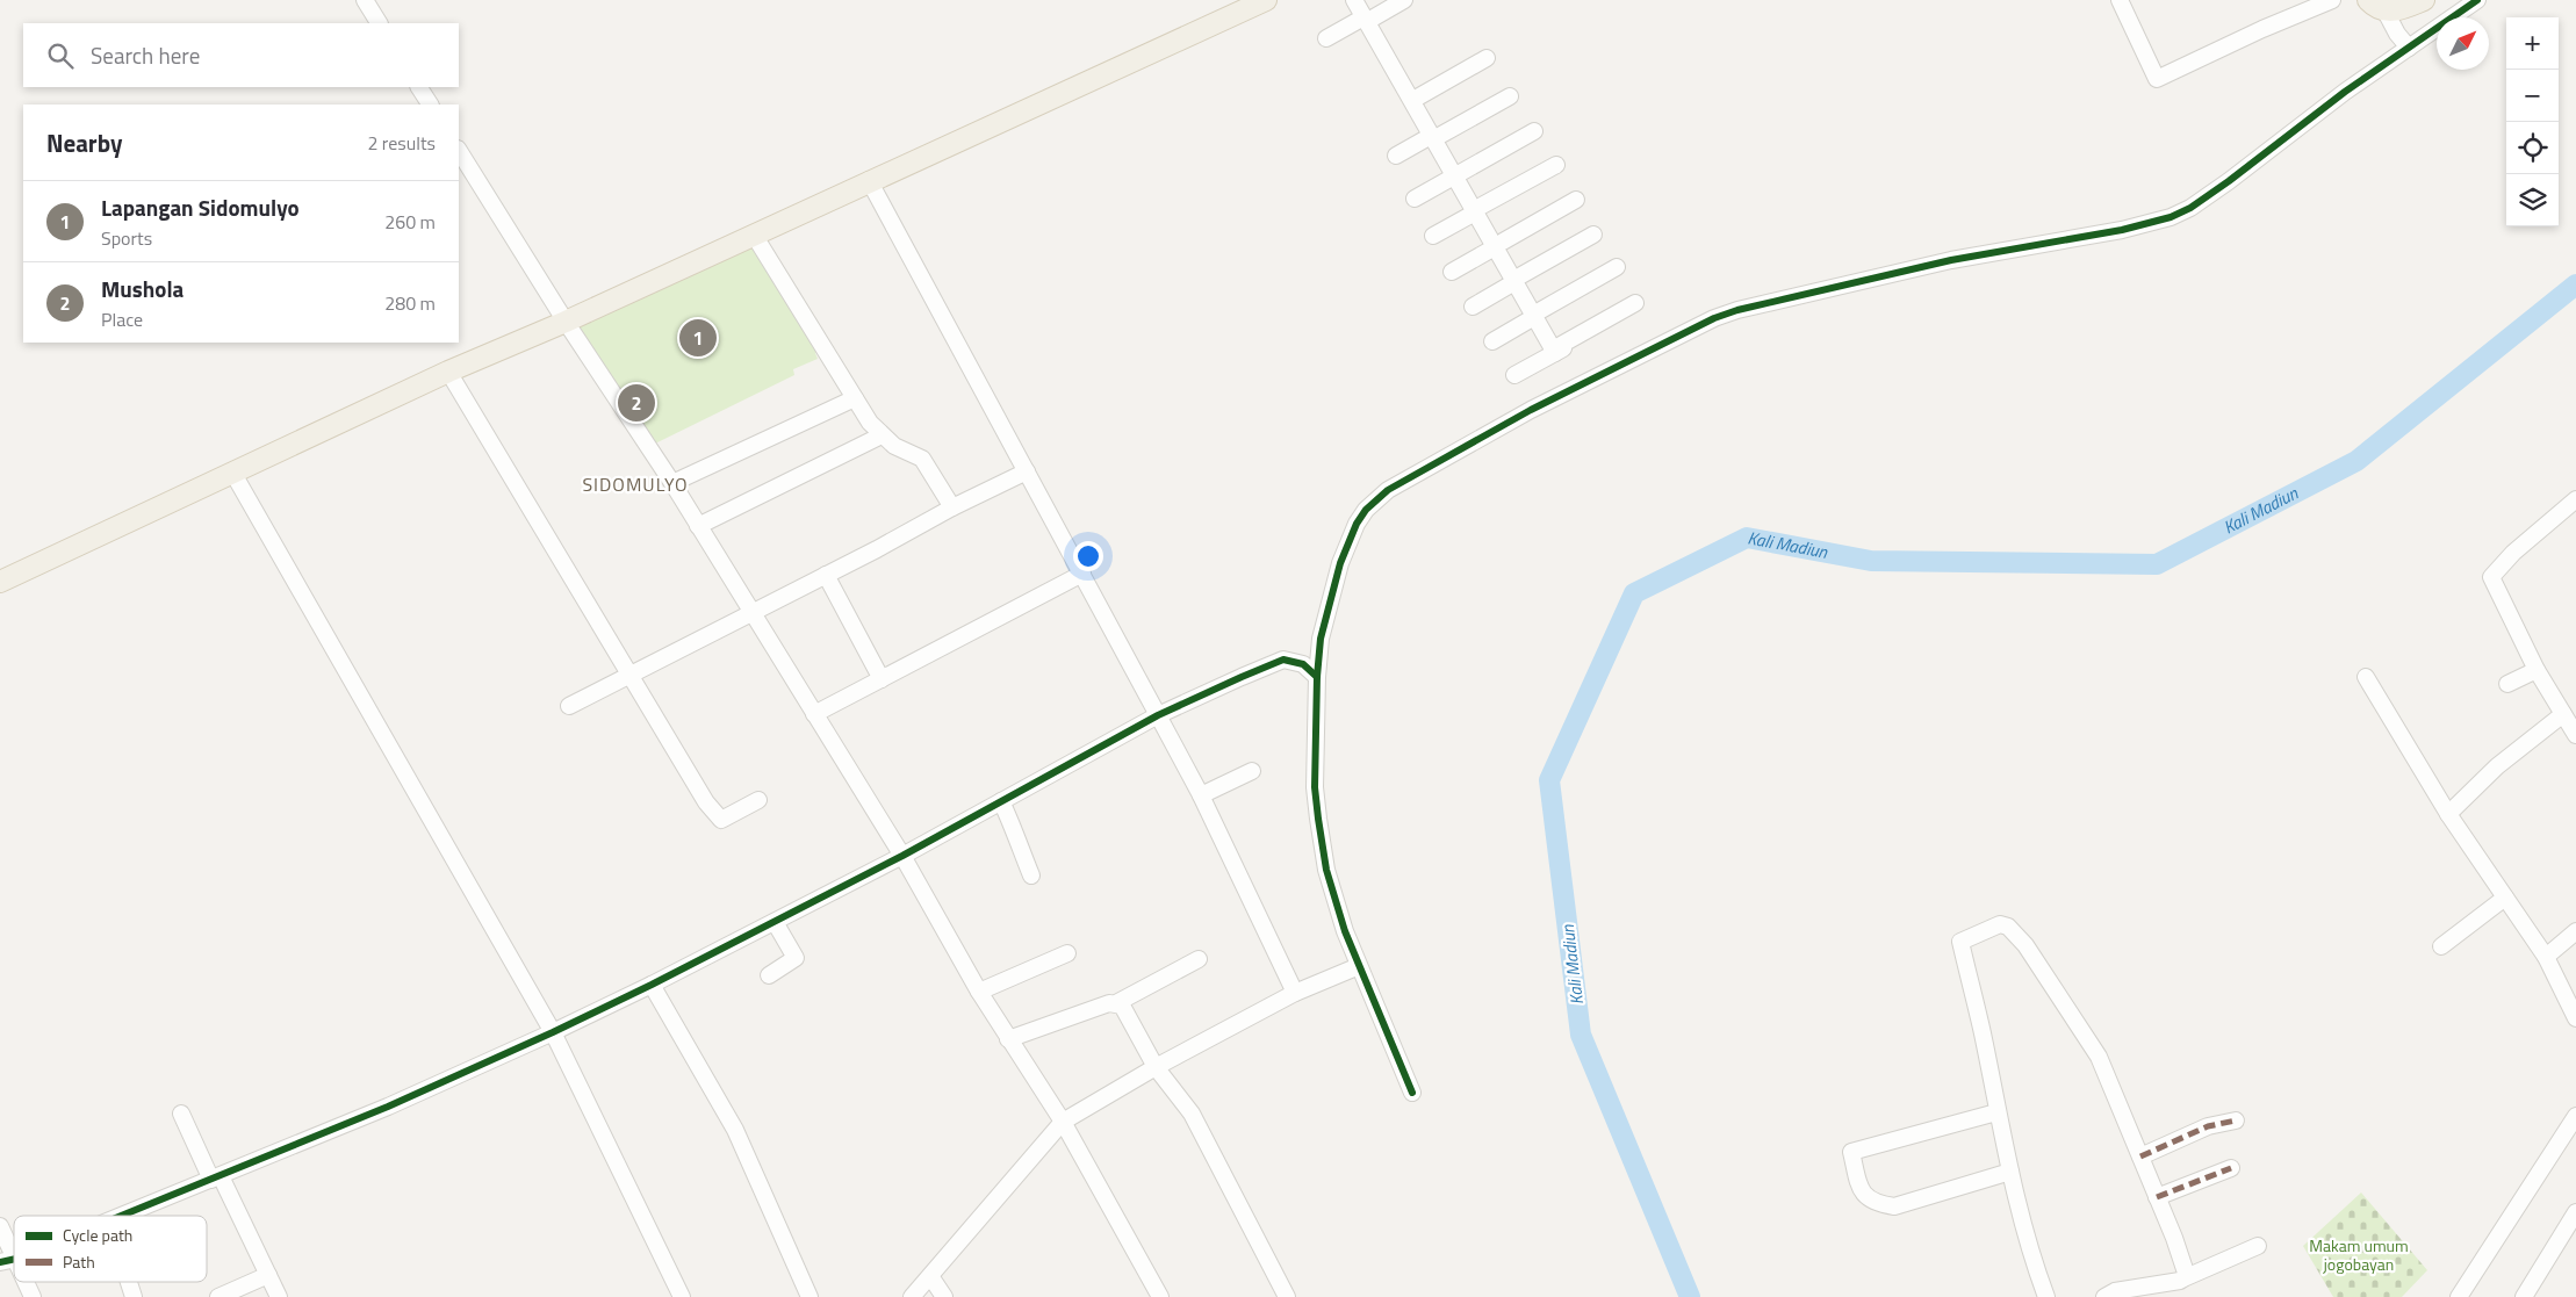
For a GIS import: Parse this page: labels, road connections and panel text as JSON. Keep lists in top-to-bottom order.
{
  "districts": ["SIDOMULYO"],
  "water": ["Kali Madiun"],
  "parks": ["Makam umum jogobayan"],
  "legend": ["Cycle path", "Path"],
  "north": "top right",
  "page": {
    "map_buttons": ["+", "−"],
    "search": "Search here",
    "heading": ["Nearby", "2 results"],
    "list": [
      {
        "mark": "1",
        "name": "Lapangan Sidomulyo",
        "note": "Sports",
        "value": "260 m"
      },
      {
        "mark": "2",
        "name": "Mushola",
        "note": "Place",
        "value": "280 m"
      }
    ],
    "pins": ["1", "2"]
  }
}
